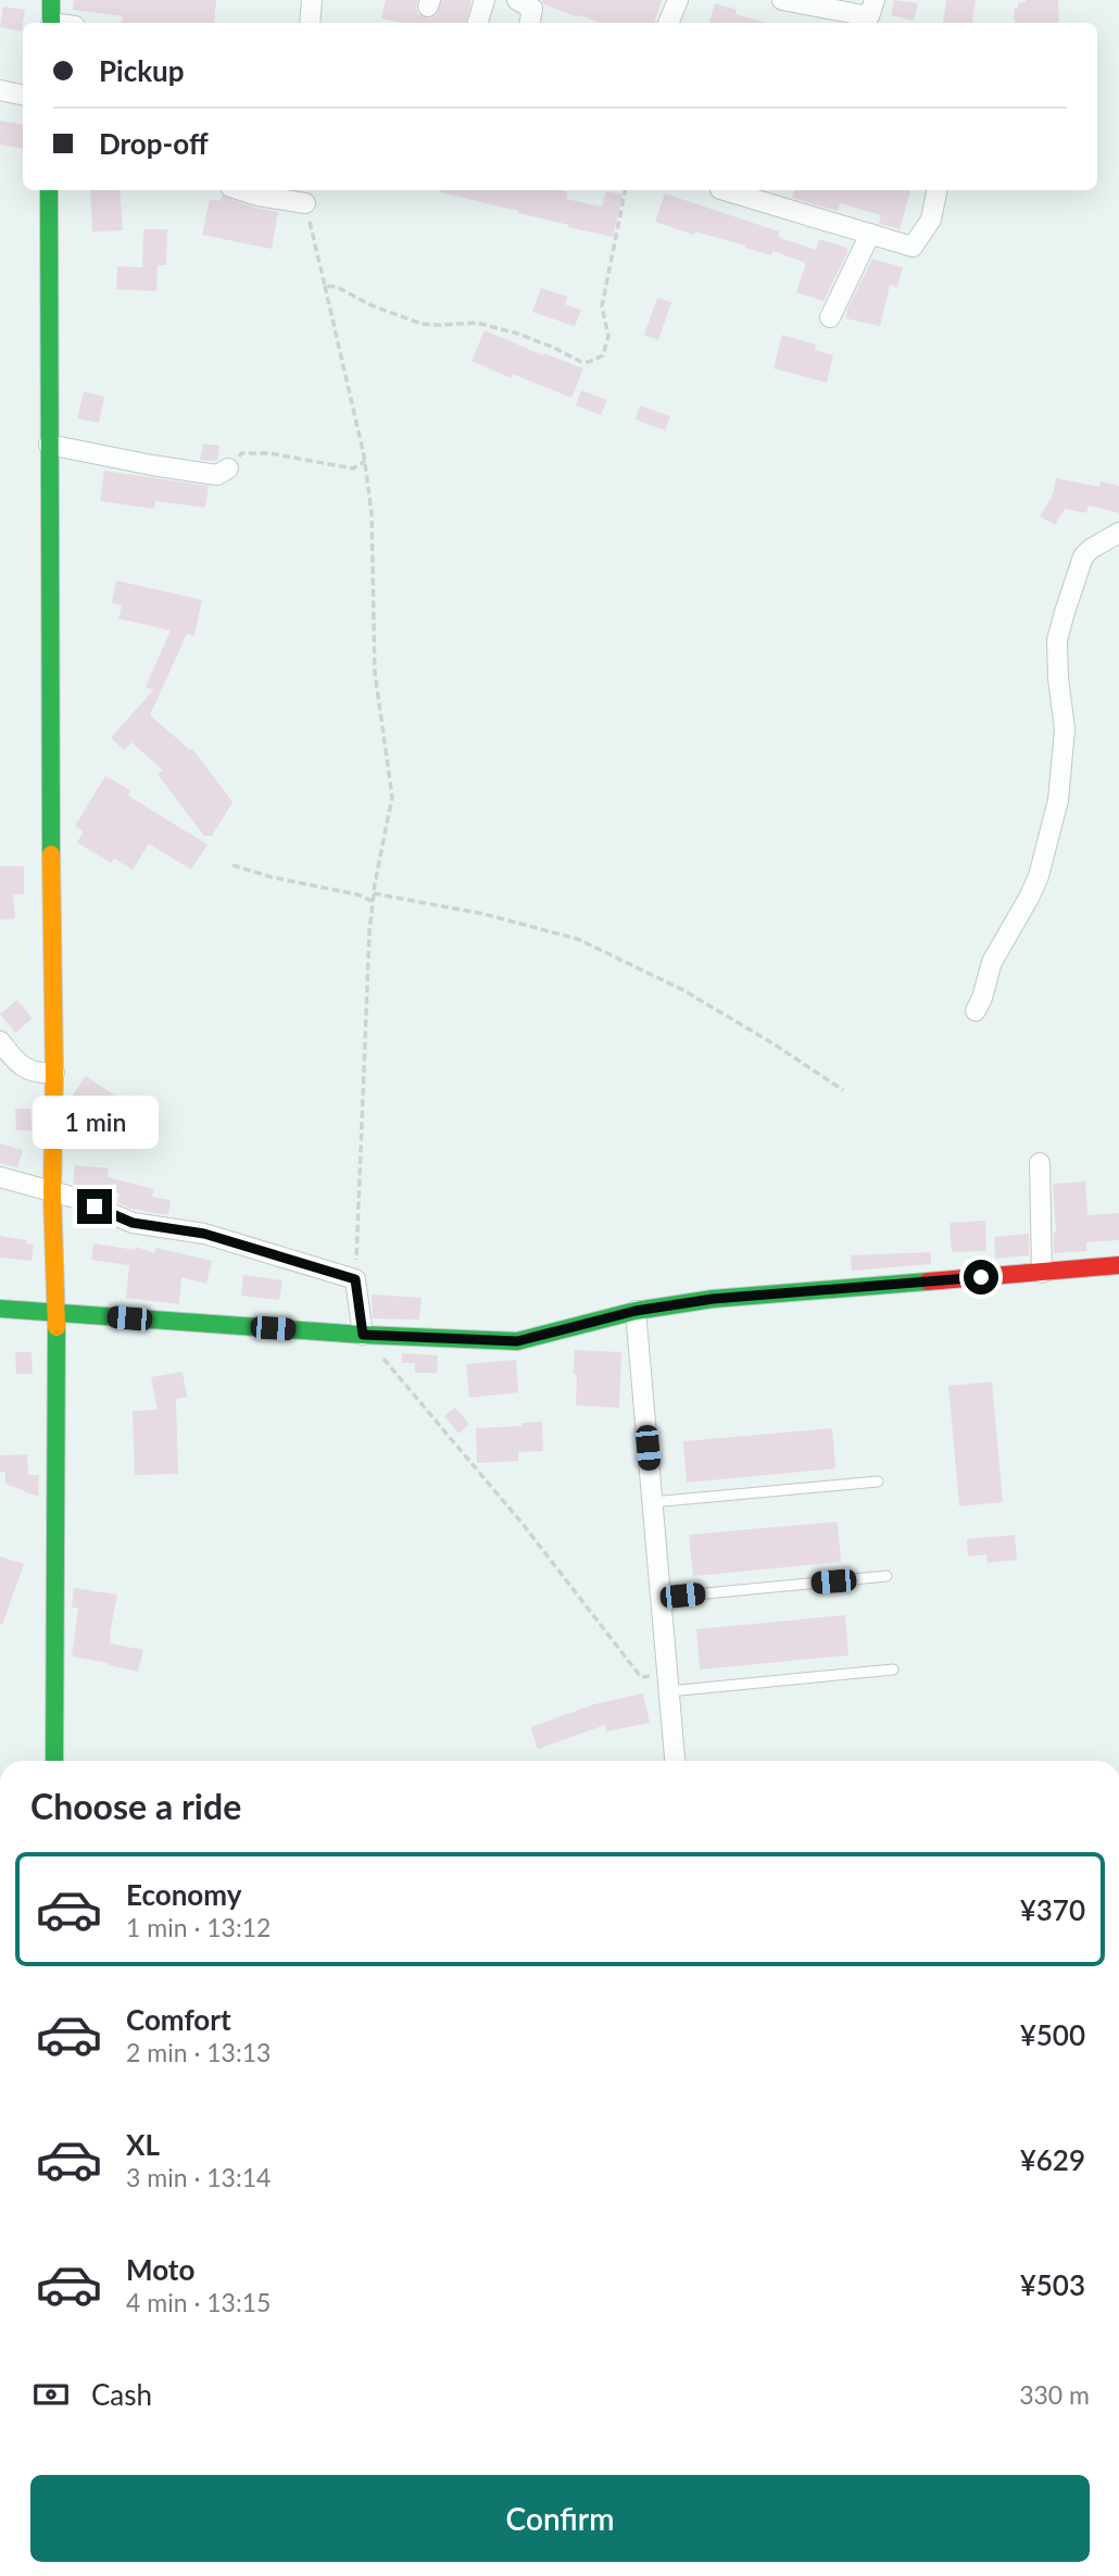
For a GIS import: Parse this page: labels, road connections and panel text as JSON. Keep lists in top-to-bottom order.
{
  "page": {
    "banner": ["Pickup", "Drop-off"],
    "bubble": "1 min",
    "heading": "Choose a ride",
    "list": [
      {
        "name": "Economy",
        "note": "1 min · 13:12",
        "value": "¥370"
      },
      {
        "name": "Comfort",
        "note": "2 min · 13:13",
        "value": "¥500"
      },
      {
        "name": "XL",
        "note": "3 min · 13:14",
        "value": "¥629"
      },
      {
        "name": "Moto",
        "note": "4 min · 13:15",
        "value": "¥503"
      }
    ],
    "pay": ["Cash", "330 m"],
    "buttons": "Confirm"
  }
}
